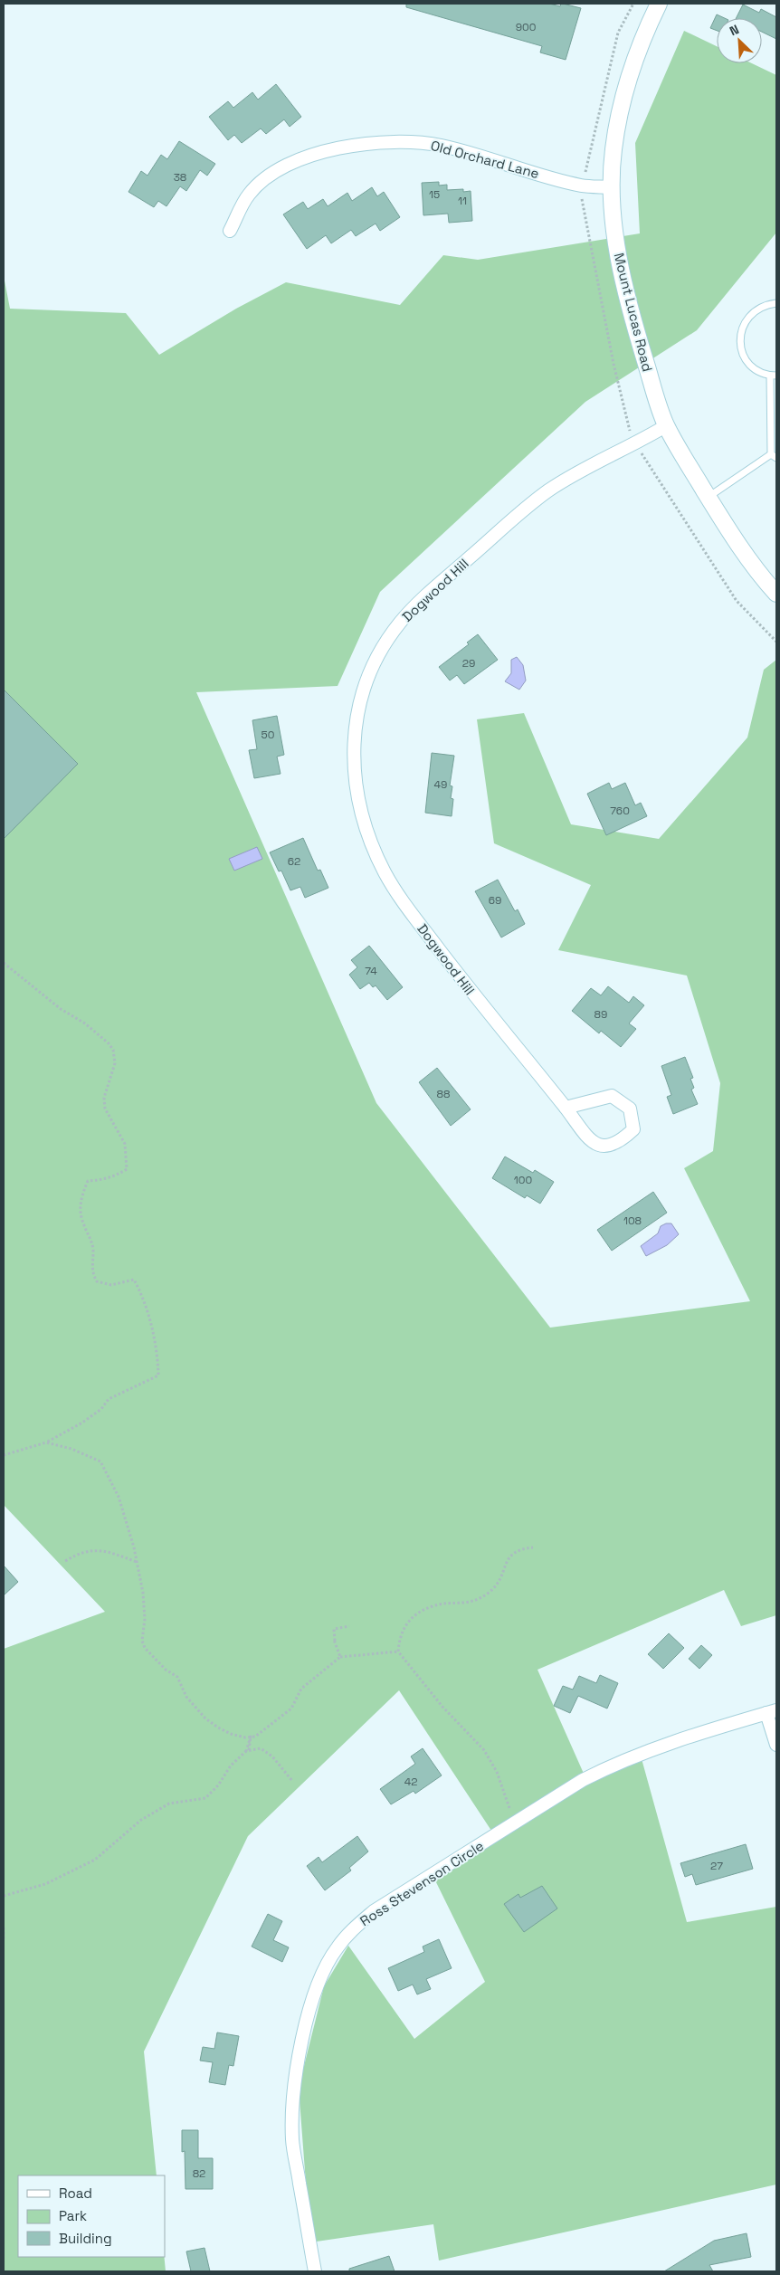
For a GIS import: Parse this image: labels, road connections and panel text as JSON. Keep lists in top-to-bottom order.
{
  "streets": {
    "street": [
      "Old Orchard Lane",
      "Mount Lucas Road",
      "Dogwood Hill",
      "Ross Stevenson Circle"
    ]
  },
  "crossings": [
    ["Old Orchard Lane", "Mount Lucas Road"],
    ["Mount Lucas Road", "Dogwood Hill"]
  ],
  "house_numbers": [
    "900",
    "38",
    "15",
    "11",
    "29",
    "50",
    "49",
    "760",
    "62",
    "69",
    "74",
    "89",
    "88",
    "100",
    "108",
    "42",
    "27",
    "82"
  ],
  "legend": ["Road", "Park", "Building"],
  "north": "top left"
}
